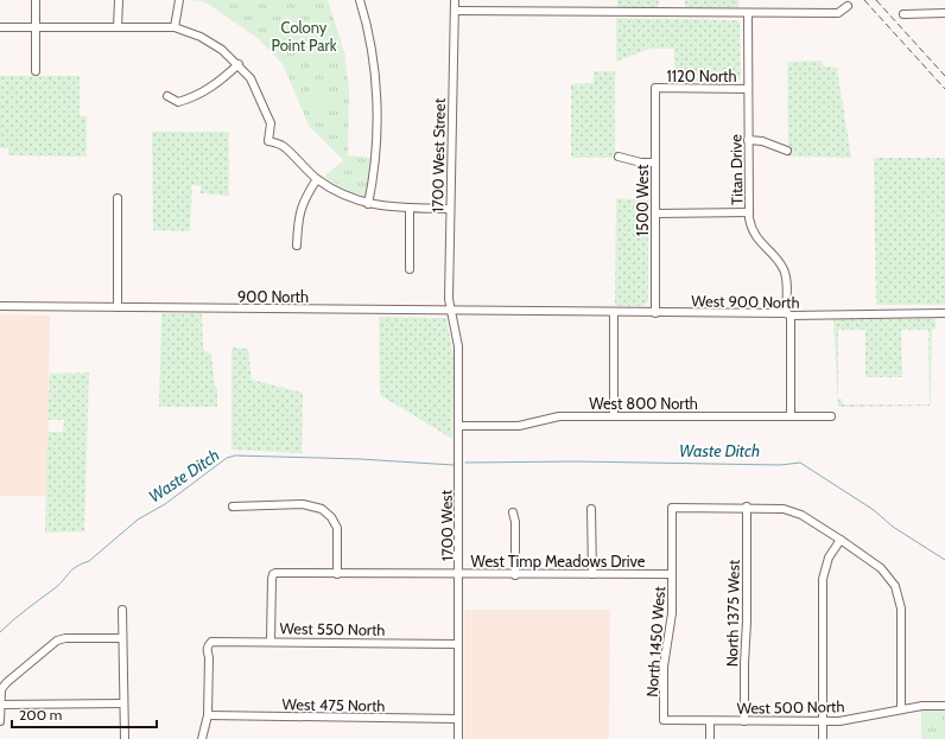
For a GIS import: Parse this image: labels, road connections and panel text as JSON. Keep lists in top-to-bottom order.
{
  "streets": {
    "street": [
      "1120 North",
      "1700 West Street",
      "Titan Drive",
      "1500 West",
      "900 North",
      "West 900 North",
      "West 800 North",
      "1700 West",
      "West Timp Meadows Drive",
      "North 1375 West",
      "West 550 North",
      "North 1450 West",
      "West 475 North",
      "West 500 North"
    ]
  },
  "crossings": [
    ["1120 North", "Titan Drive"],
    ["1120 North", "1500 West"],
    ["1700 West Street", "900 North"],
    ["1700 West Street", "1700 West"],
    ["Titan Drive", "West 900 North"],
    ["Titan Drive", "West 800 North"],
    ["1500 West", "West 900 North"],
    ["900 North", "West 900 North"],
    ["900 North", "1700 West"],
    ["West 800 North", "1700 West"],
    ["1700 West", "West Timp Meadows Drive"],
    ["1700 West", "West 550 North"],
    ["1700 West", "West 475 North"],
    ["West Timp Meadows Drive", "West 550 North"],
    ["West Timp Meadows Drive", "North 1450 West"],
    ["North 1375 West", "North 1450 West"],
    ["North 1375 West", "West 500 North"],
    ["West 550 North", "West 475 North"],
    ["North 1450 West", "West 500 North"]
  ],
  "water": ["Waste Ditch"],
  "parks": ["Colony Point Park"],
  "scale_bar": "200 m"
}
